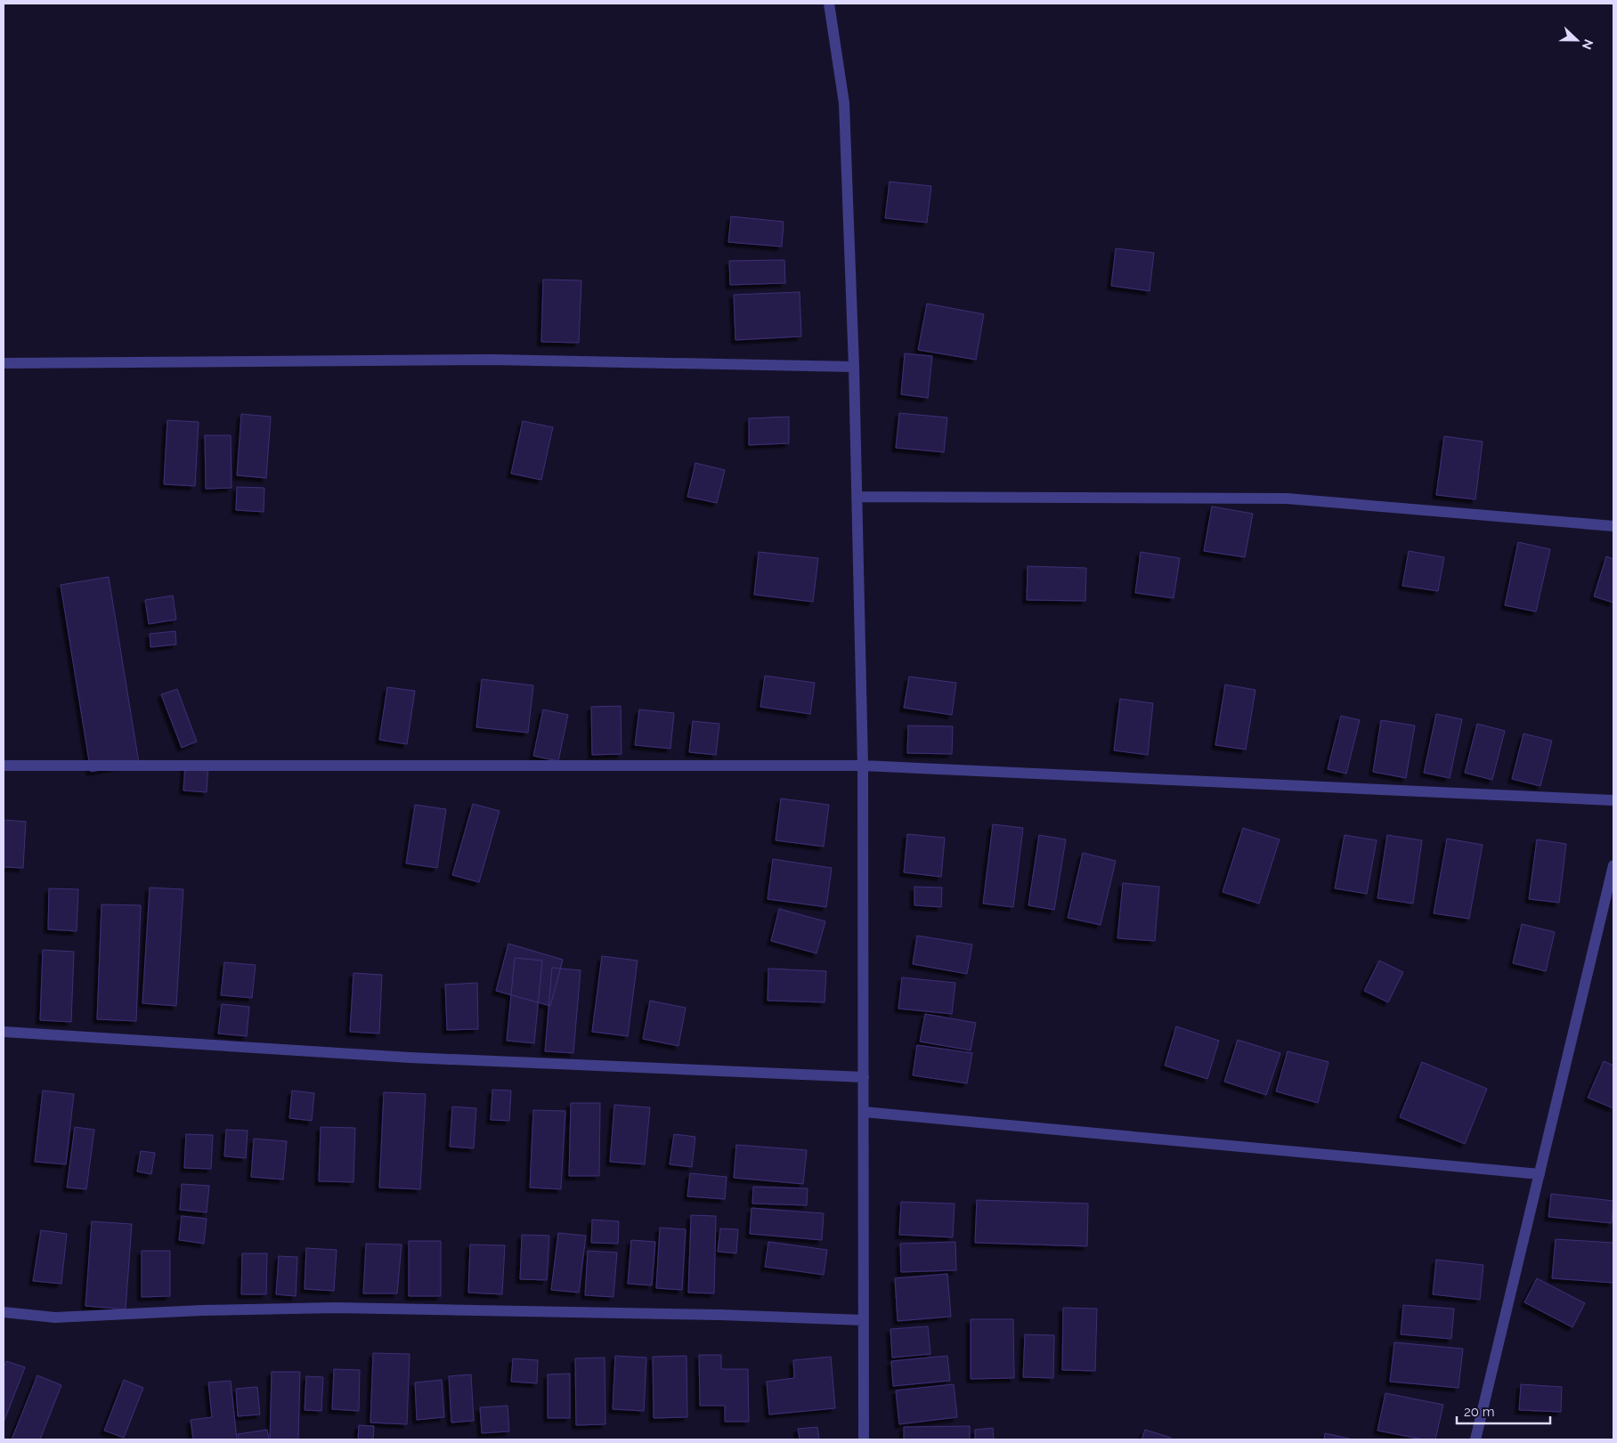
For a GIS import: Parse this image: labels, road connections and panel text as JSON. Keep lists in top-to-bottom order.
{
  "scale_bar": "20 m",
  "north": "right"
}
